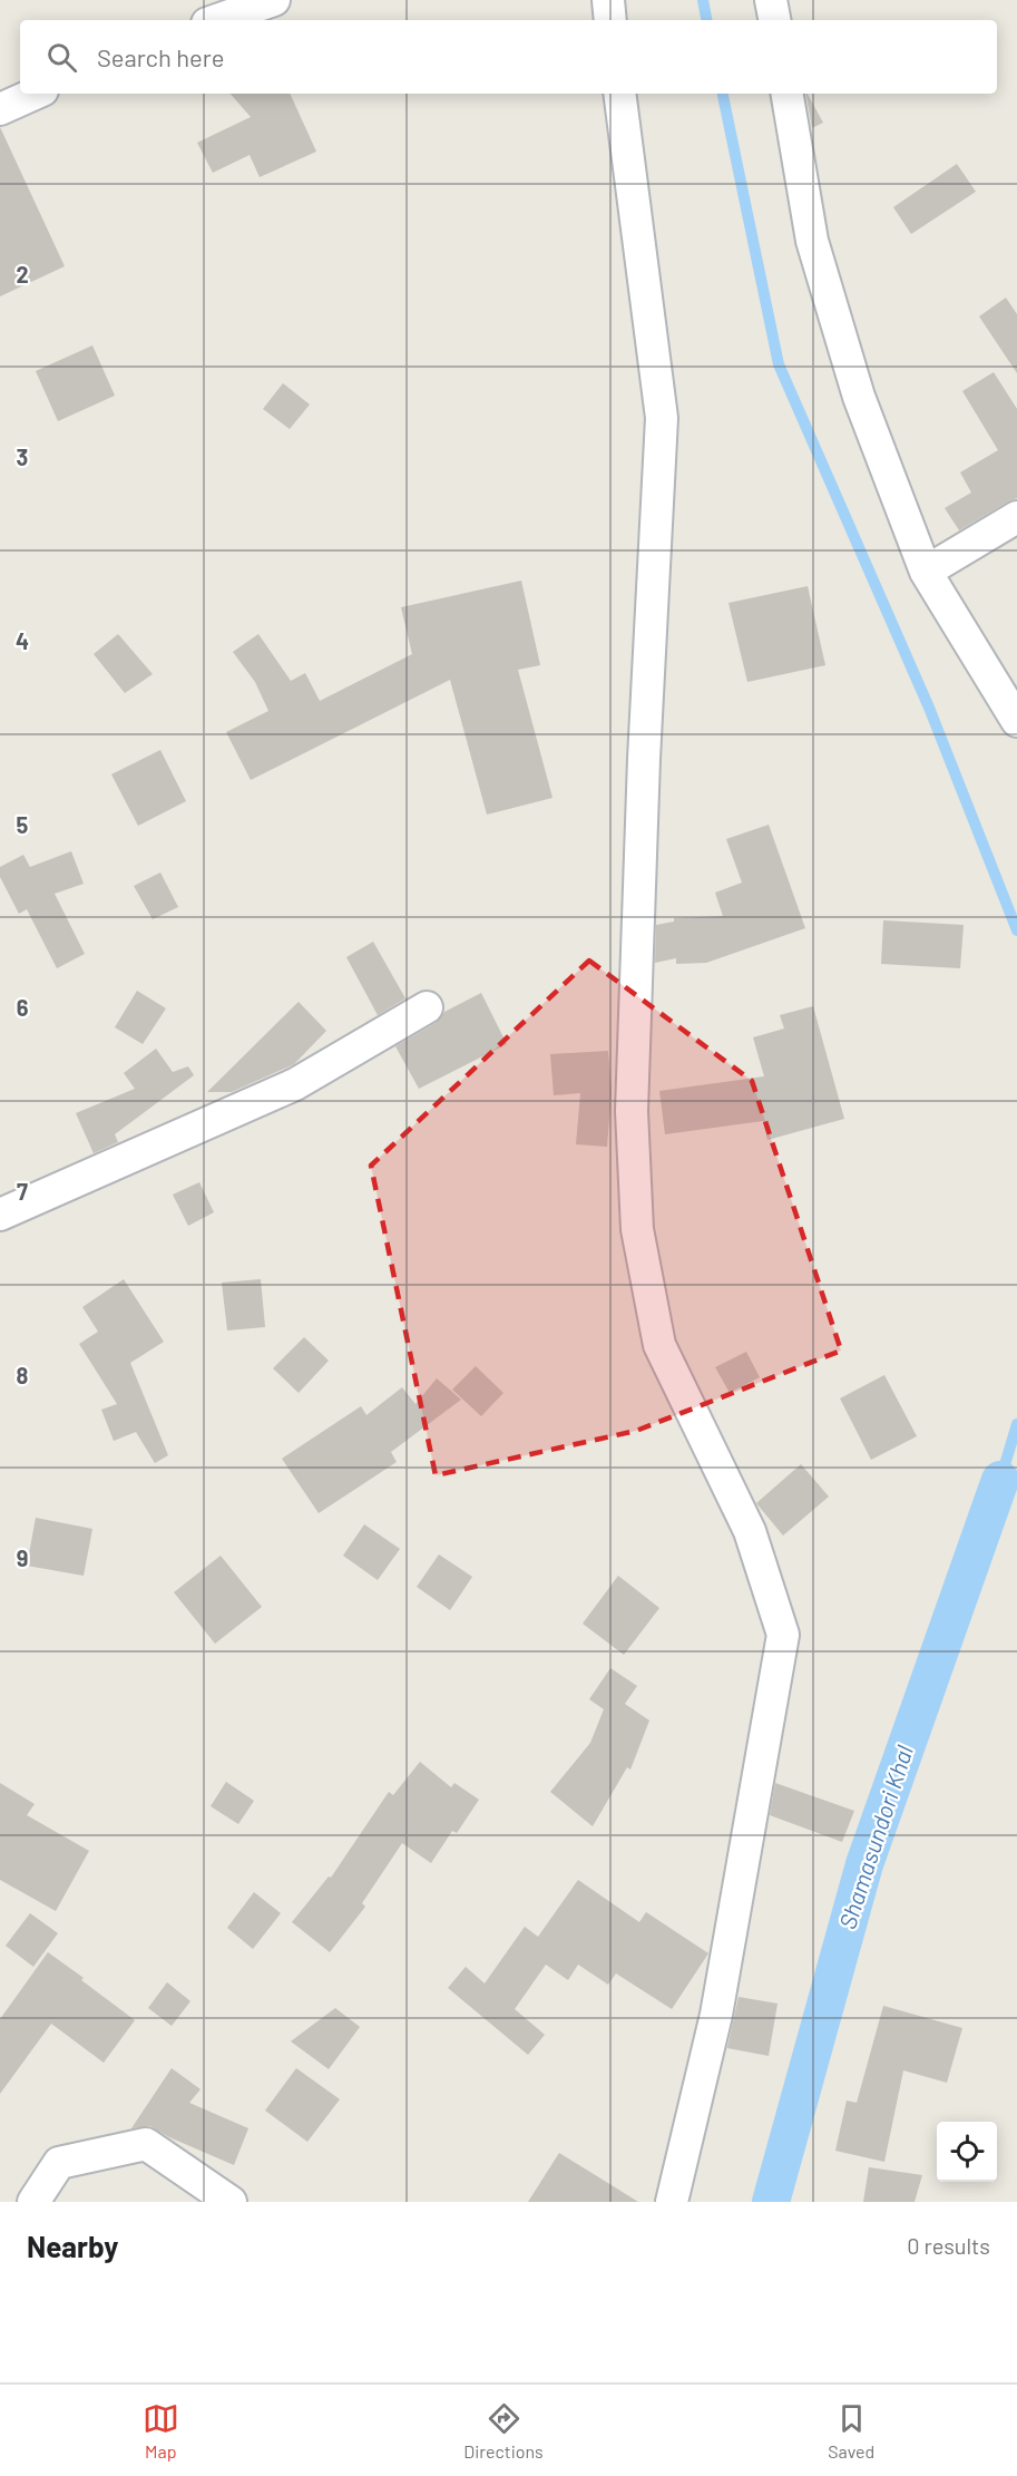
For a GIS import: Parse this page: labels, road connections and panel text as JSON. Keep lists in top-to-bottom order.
{
  "water": ["Shamasundori Khal"],
  "page": {
    "search": "Search here",
    "heading": ["Nearby", "0 results"],
    "nav": ["Map", "Directions", "Saved"]
  },
  "grid": {
    "rows": [
      "2",
      "3",
      "4",
      "5",
      "6",
      "7",
      "8",
      "9"
    ]
  }
}
